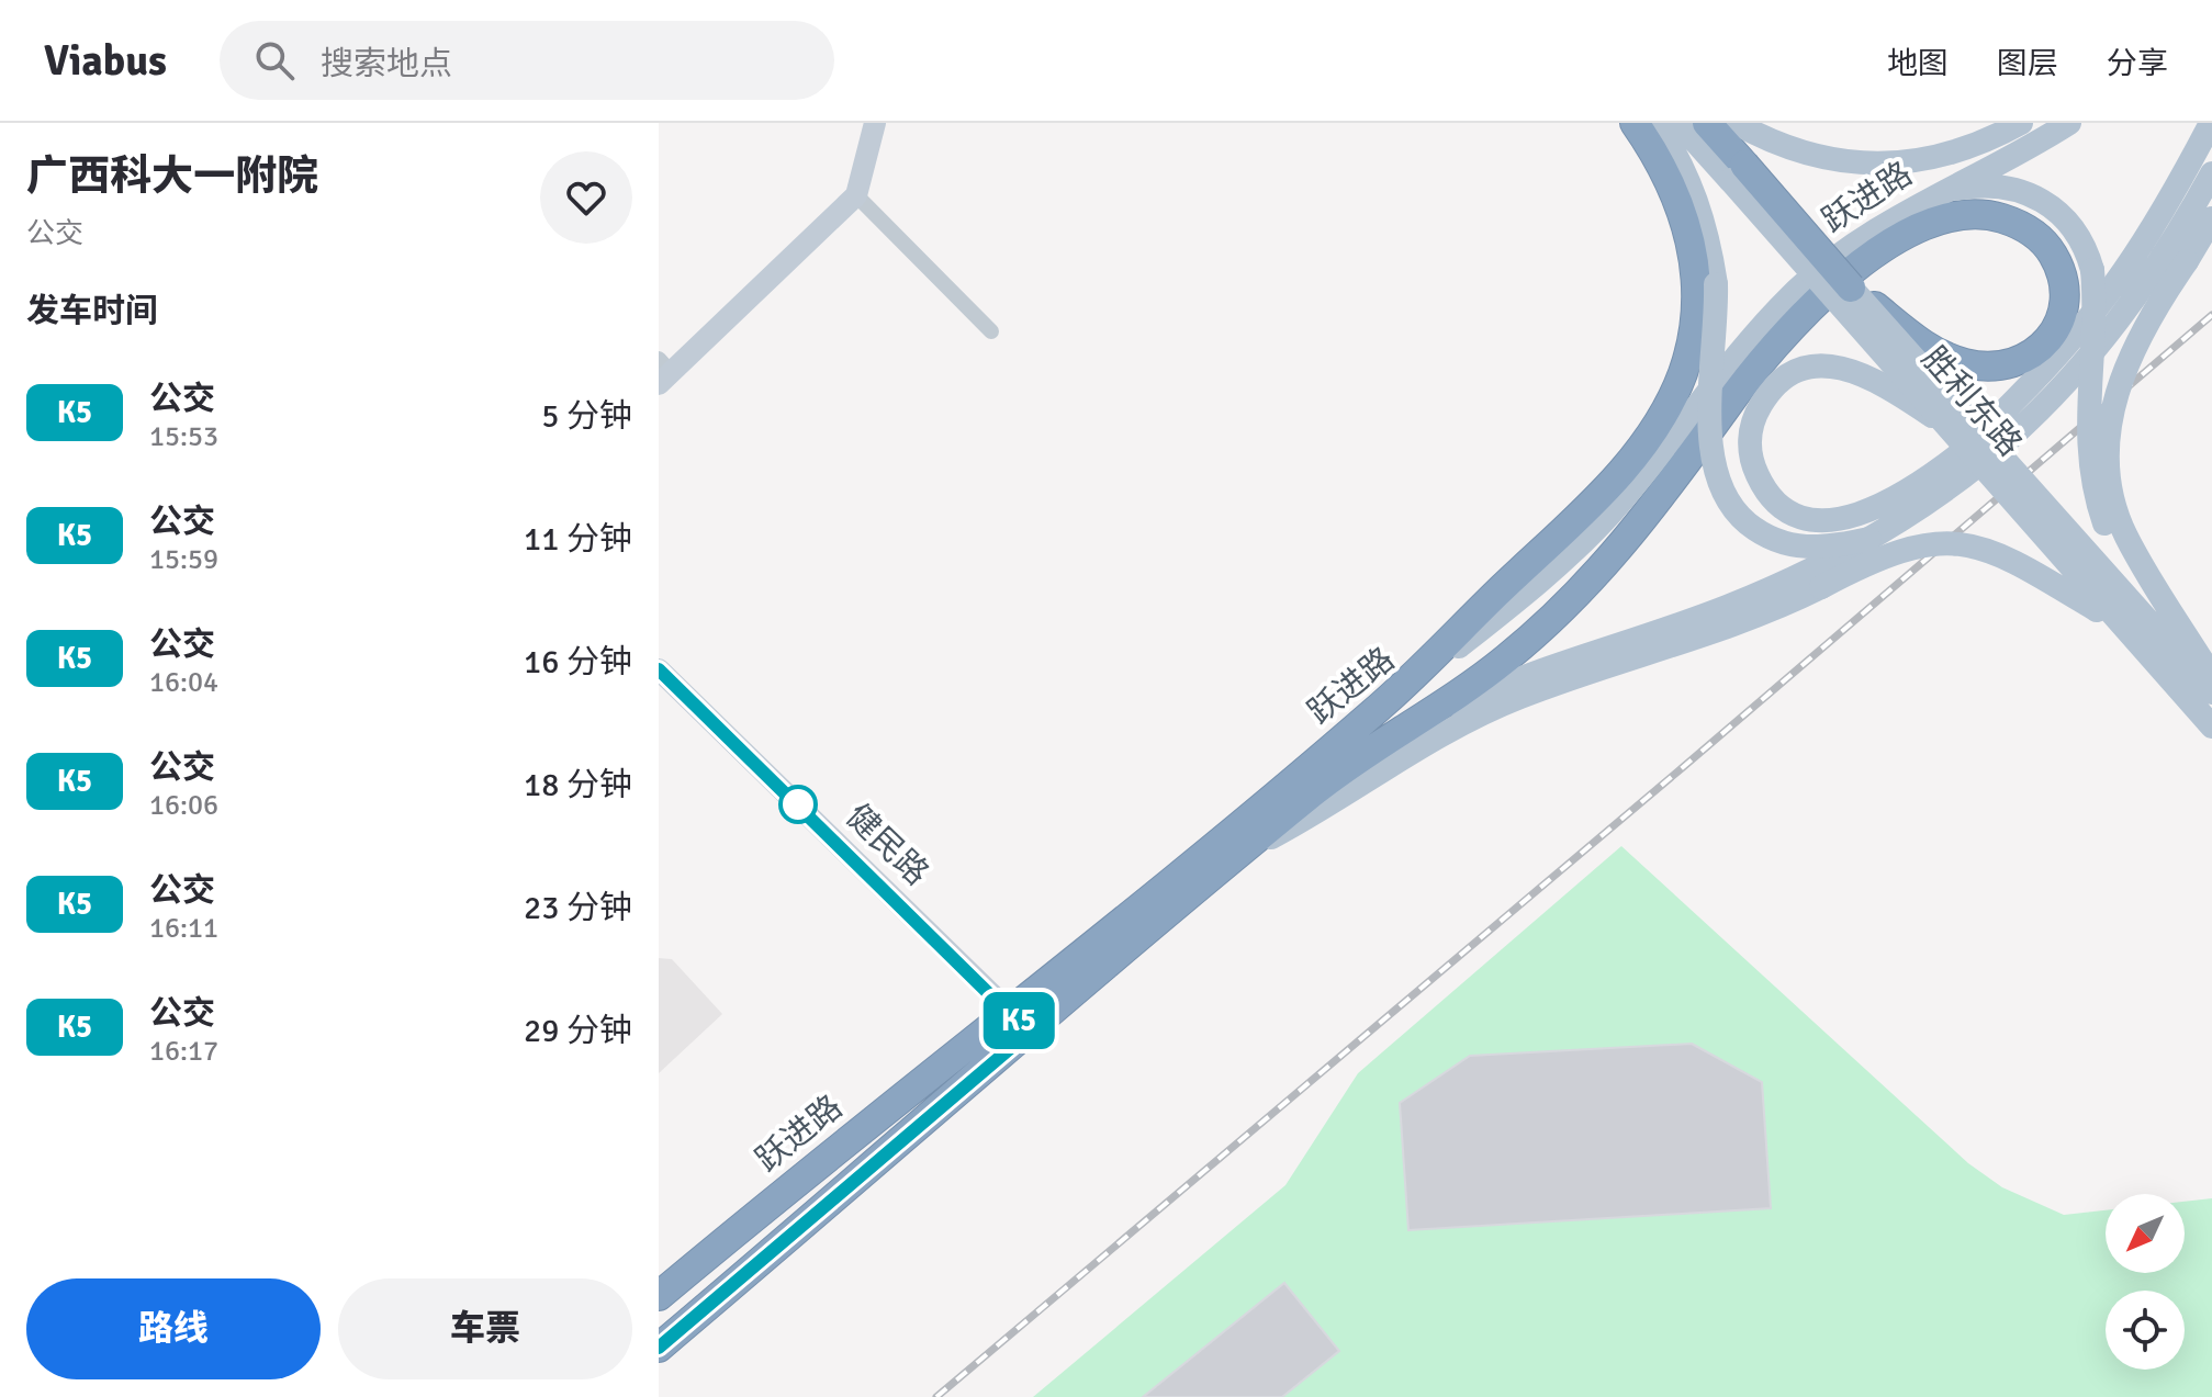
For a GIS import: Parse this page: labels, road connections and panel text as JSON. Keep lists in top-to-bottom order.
{
  "streets": {
    "highway": ["跃进路", "胜利东路"],
    "main road": ["健民路"]
  },
  "crossings": [
    ["跃进路", "健民路"]
  ],
  "lines": ["bus line K5"],
  "north": "bottom left",
  "page": {
    "header": "Viabus",
    "search": "搜索地点",
    "nav": ["地图", "图层", "分享"],
    "heading": [
      ["广西科大一附院", "公交"],
      "发车时间"
    ],
    "on_map": "K5",
    "list": [
      {
        "mark": "K5",
        "name": "公交",
        "note": "15:53",
        "value": "5 分钟"
      },
      {
        "mark": "K5",
        "name": "公交",
        "note": "15:59",
        "value": "11 分钟"
      },
      {
        "mark": "K5",
        "name": "公交",
        "note": "16:04",
        "value": "16 分钟"
      },
      {
        "mark": "K5",
        "name": "公交",
        "note": "16:06",
        "value": "18 分钟"
      },
      {
        "mark": "K5",
        "name": "公交",
        "note": "16:11",
        "value": "23 分钟"
      },
      {
        "mark": "K5",
        "name": "公交",
        "note": "16:17",
        "value": "29 分钟"
      }
    ],
    "buttons": ["路线", "车票"]
  }
}
